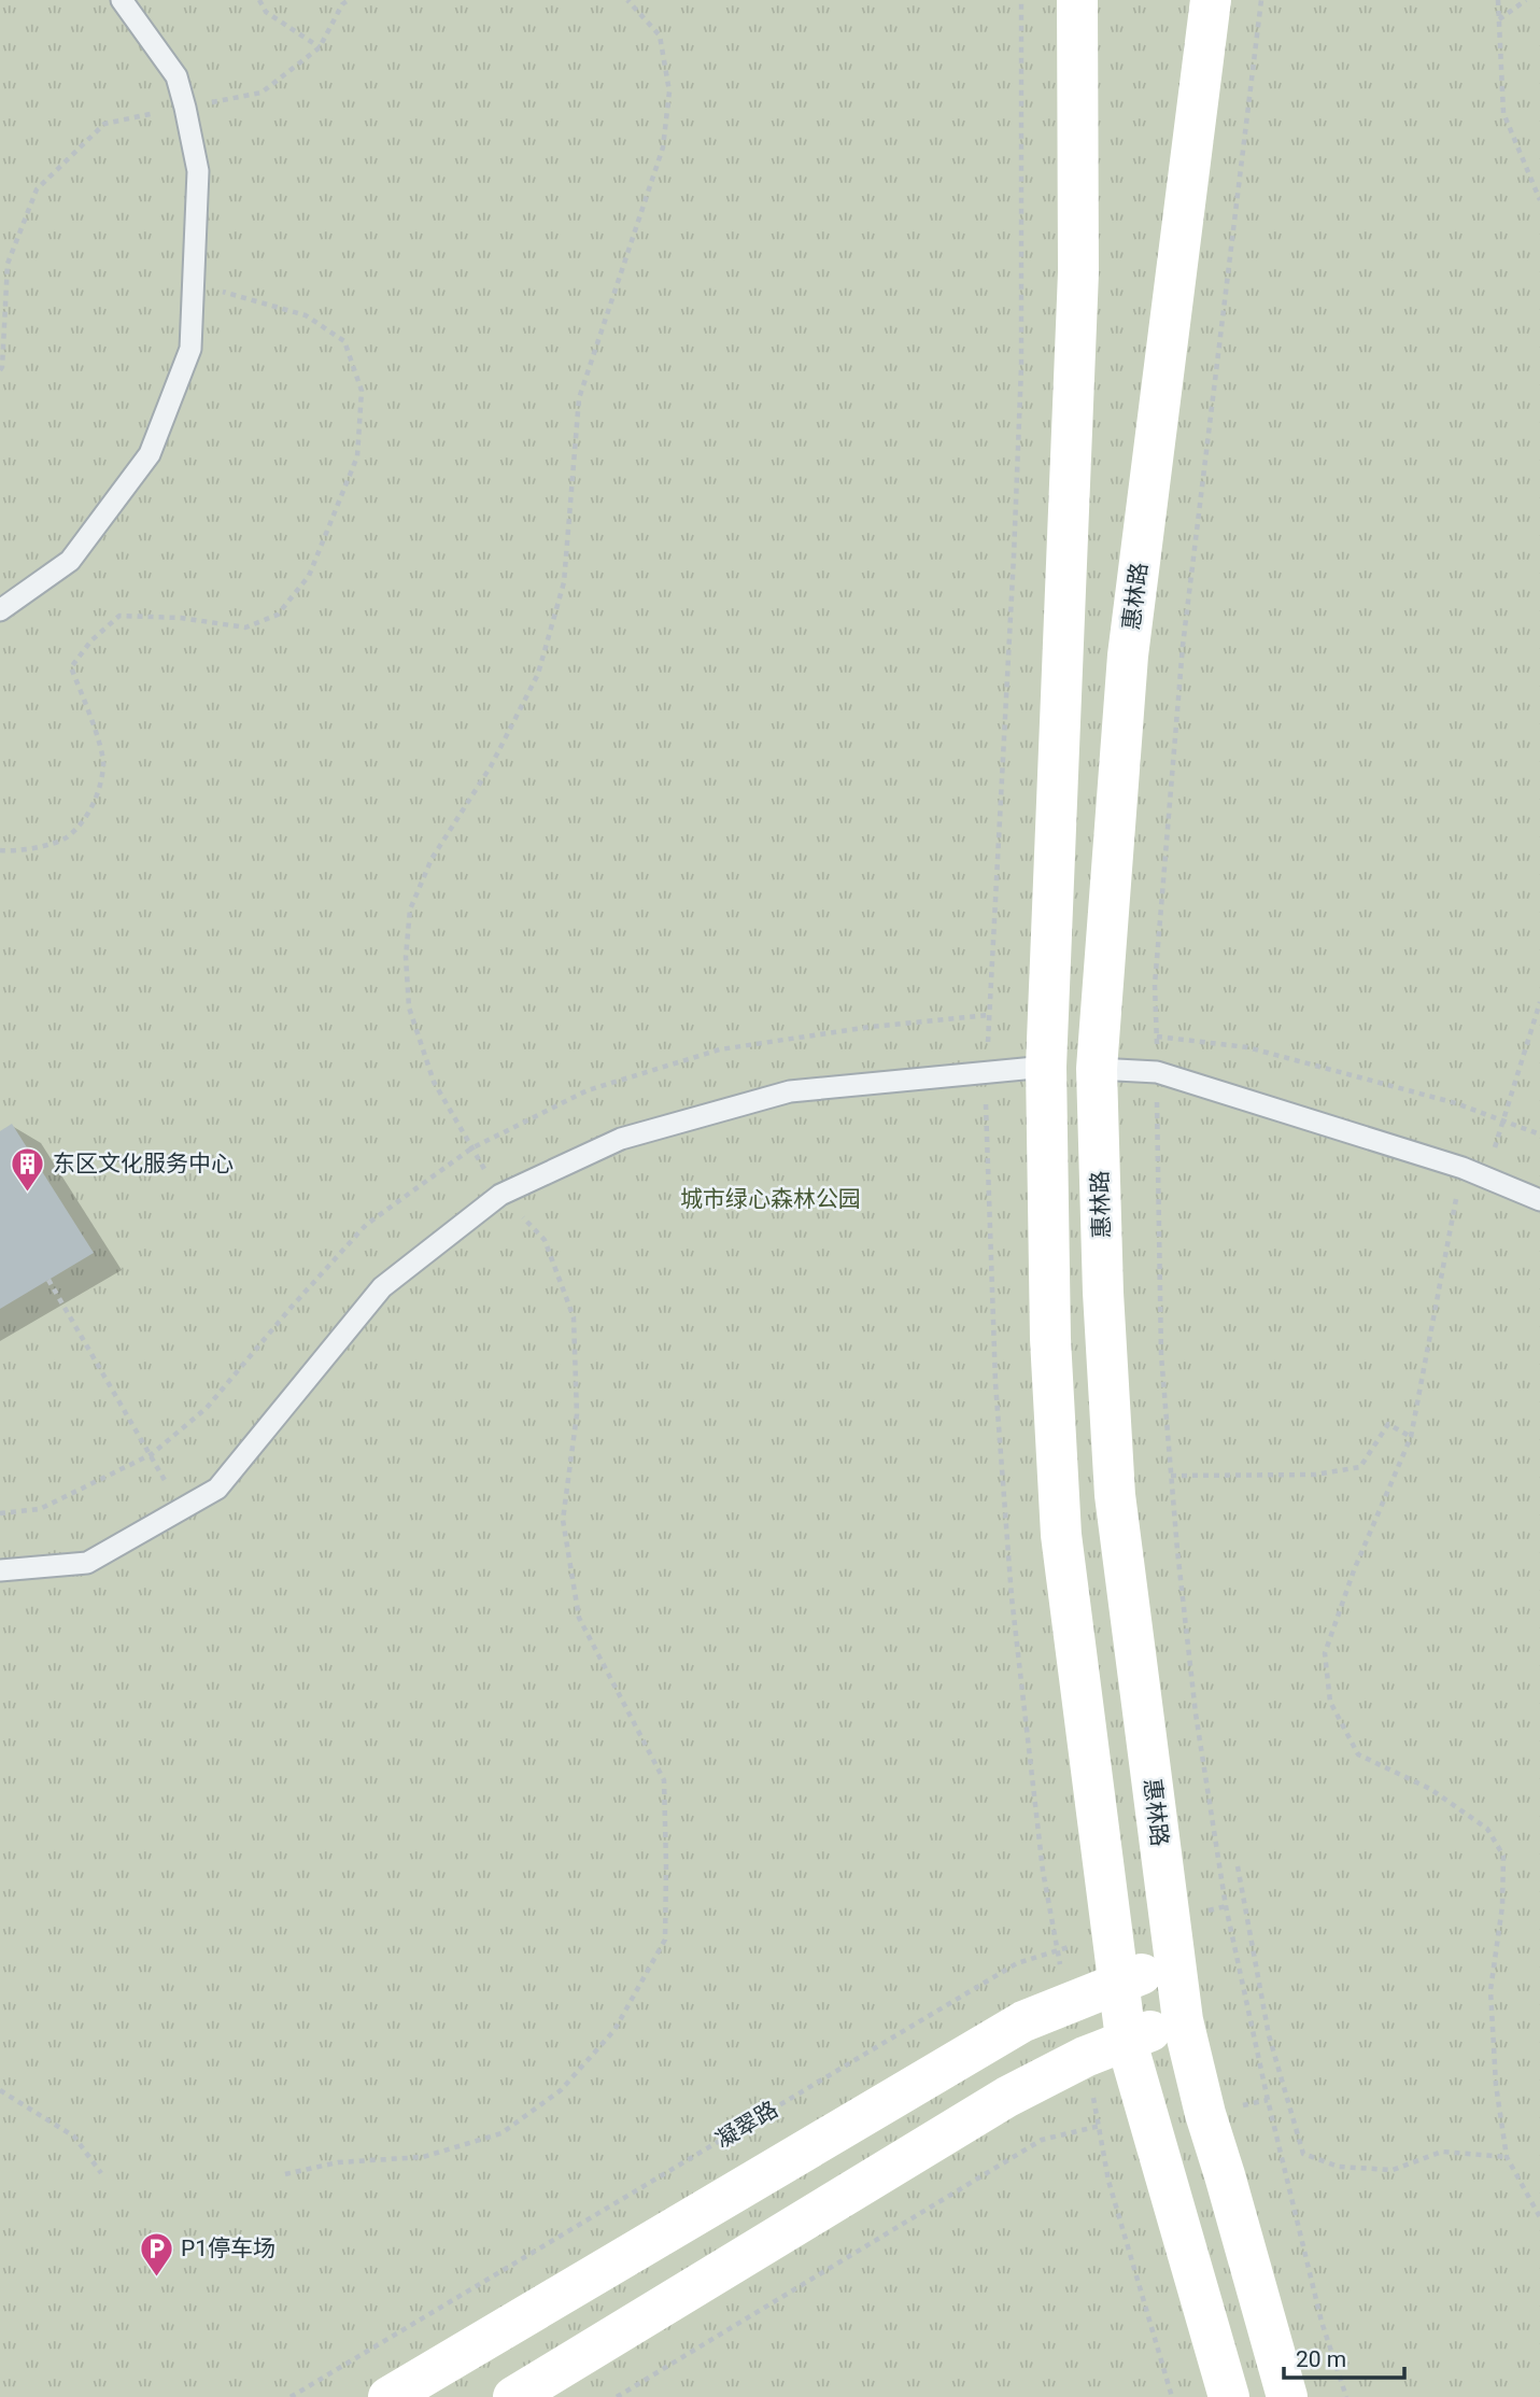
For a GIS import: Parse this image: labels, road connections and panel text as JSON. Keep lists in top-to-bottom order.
{
  "streets": {
    "main road": ["惠林路"],
    "path": ["凝翠路"]
  },
  "parks": ["城市绿心森林公园"],
  "places": {
    "building": ["东区文化服务中心"],
    "parking": ["P1停车场"]
  },
  "scale_bar": "20 m"
}
